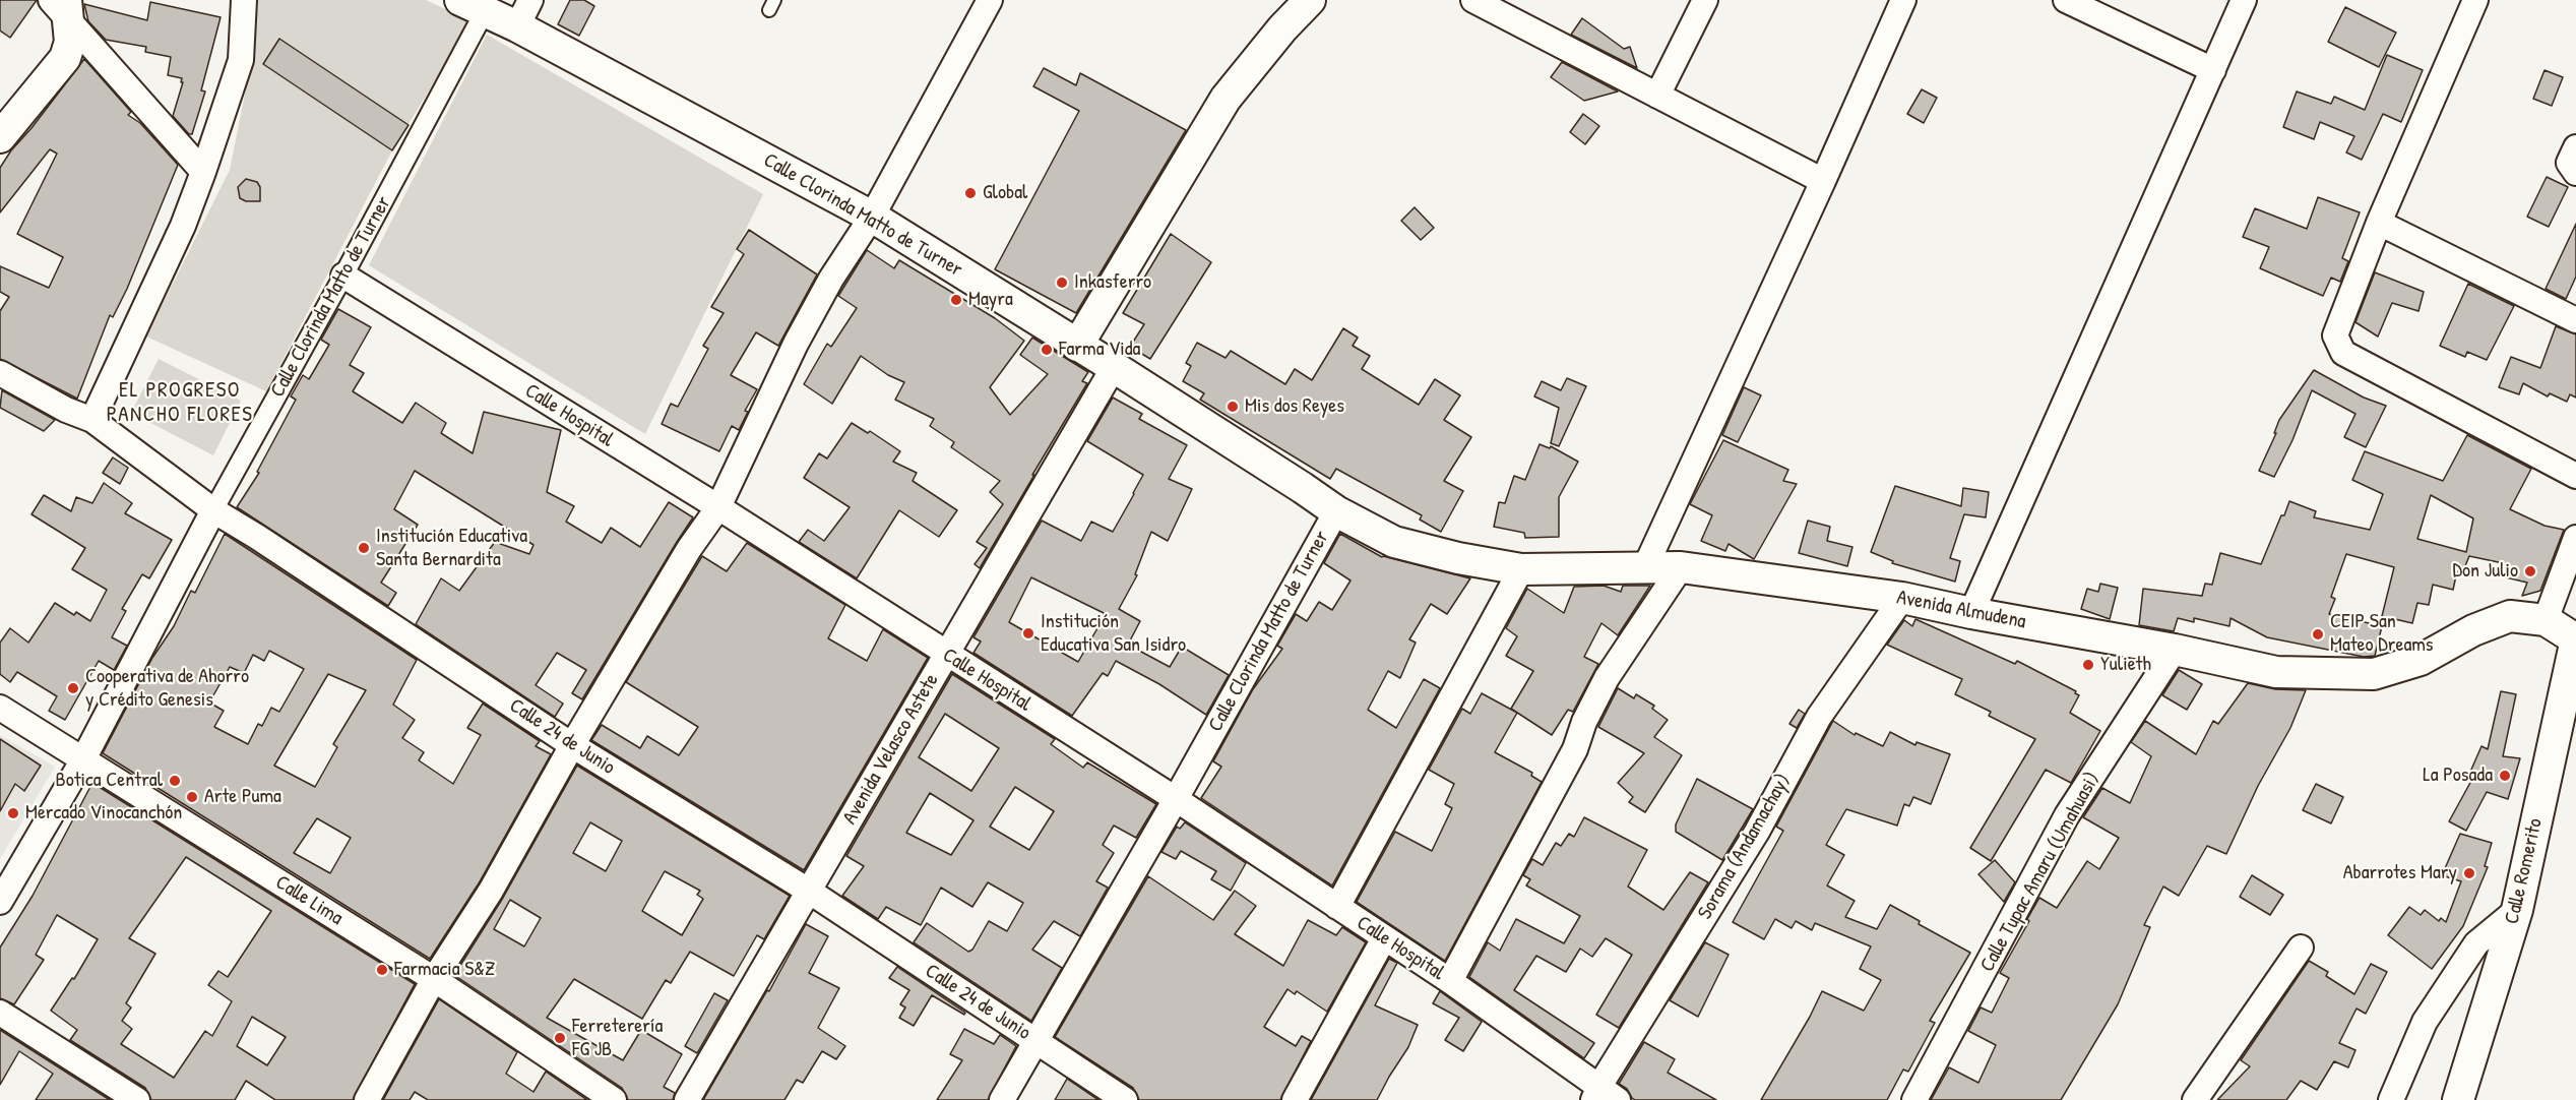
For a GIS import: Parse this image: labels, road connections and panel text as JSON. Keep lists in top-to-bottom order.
{
  "streets": {
    "street": [
      "Calle Clorinda Matto de Turner",
      "Calle Hospital",
      "Avenida Almudena",
      "Calle 24 de Junio",
      "Avenida Velasco Astete",
      "Sorama (Andamachay)",
      "Calle Romerito",
      "Calle Tupac Amaru (Umahuasi)",
      "Calle Lima"
    ]
  },
  "crossings": [
    ["Calle Clorinda Matto de Turner", "Calle Hospital"],
    ["Calle Clorinda Matto de Turner", "Avenida Almudena"],
    ["Calle Clorinda Matto de Turner", "Calle 24 de Junio"],
    ["Calle Clorinda Matto de Turner", "Avenida Velasco Astete"],
    ["Calle Clorinda Matto de Turner", "Calle Lima"],
    ["Calle Hospital", "Avenida Velasco Astete"],
    ["Calle Hospital", "Sorama (Andamachay)"],
    ["Avenida Almudena", "Sorama (Andamachay)"],
    ["Avenida Almudena", "Calle Romerito"],
    ["Avenida Almudena", "Calle Tupac Amaru (Umahuasi)"],
    ["Calle 24 de Junio", "Avenida Velasco Astete"]
  ],
  "districts": ["EL PROGRESO PANCHO FLORES"],
  "places": [
    "Global",
    "Inkasferro",
    "Mayra",
    "Farma Vida",
    "Mis dos Reyes",
    "Institución Educativa Santa Bernardita",
    "Don Julio",
    "Institución Educativa San Isidro",
    "CEIP San Mateo Dreams",
    "Yulieth",
    "Cooperativa de Ahorro y Crédito Genesis",
    "La Posada",
    "Botica Central",
    "Arte Puma",
    "Mercado Vinocanchón",
    "Abarrotes Mary",
    "Farmacia S&Z",
    "Ferreterería FG JB"
  ]
}
